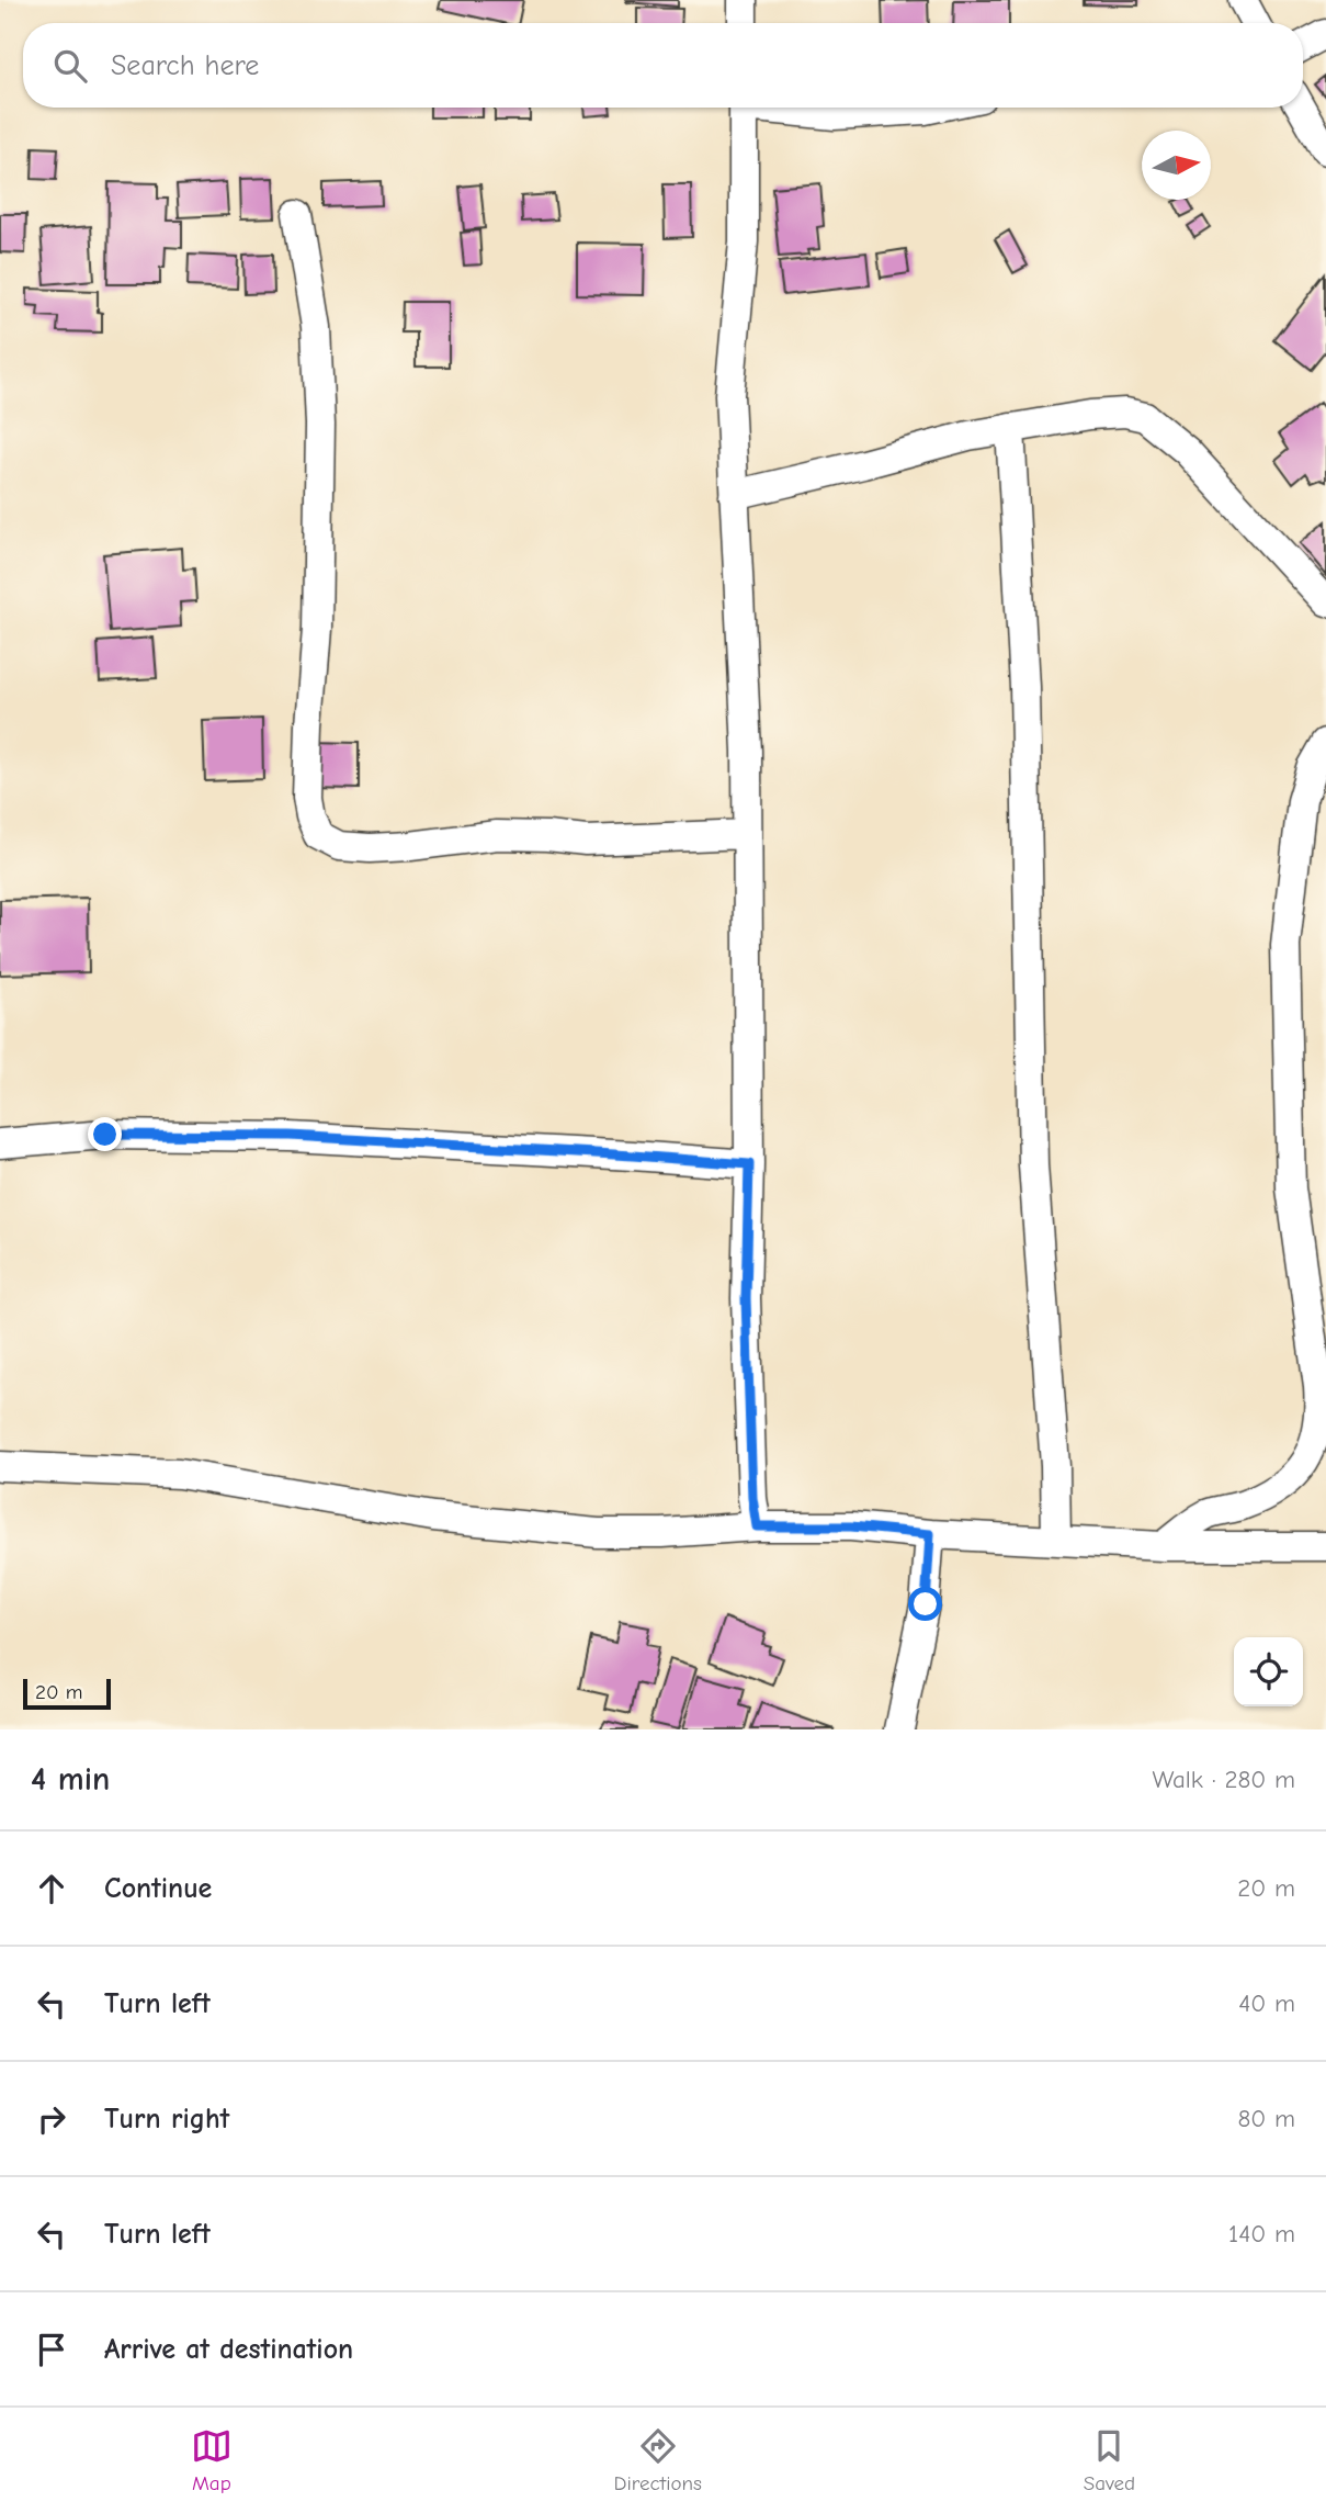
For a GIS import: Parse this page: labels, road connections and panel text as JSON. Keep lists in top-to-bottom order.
{
  "scale_bar": "20 m",
  "north": "right",
  "page": {
    "search": "Search here",
    "scale": "20 m",
    "heading": ["4 min", "Walk · 280 m"],
    "list": [
      ["Continue", "20 m"],
      ["Turn left", "40 m"],
      ["Turn right", "80 m"],
      ["Turn left", "140 m"],
      "Arrive at destination"
    ],
    "nav": ["Map", "Directions", "Saved"]
  }
}
